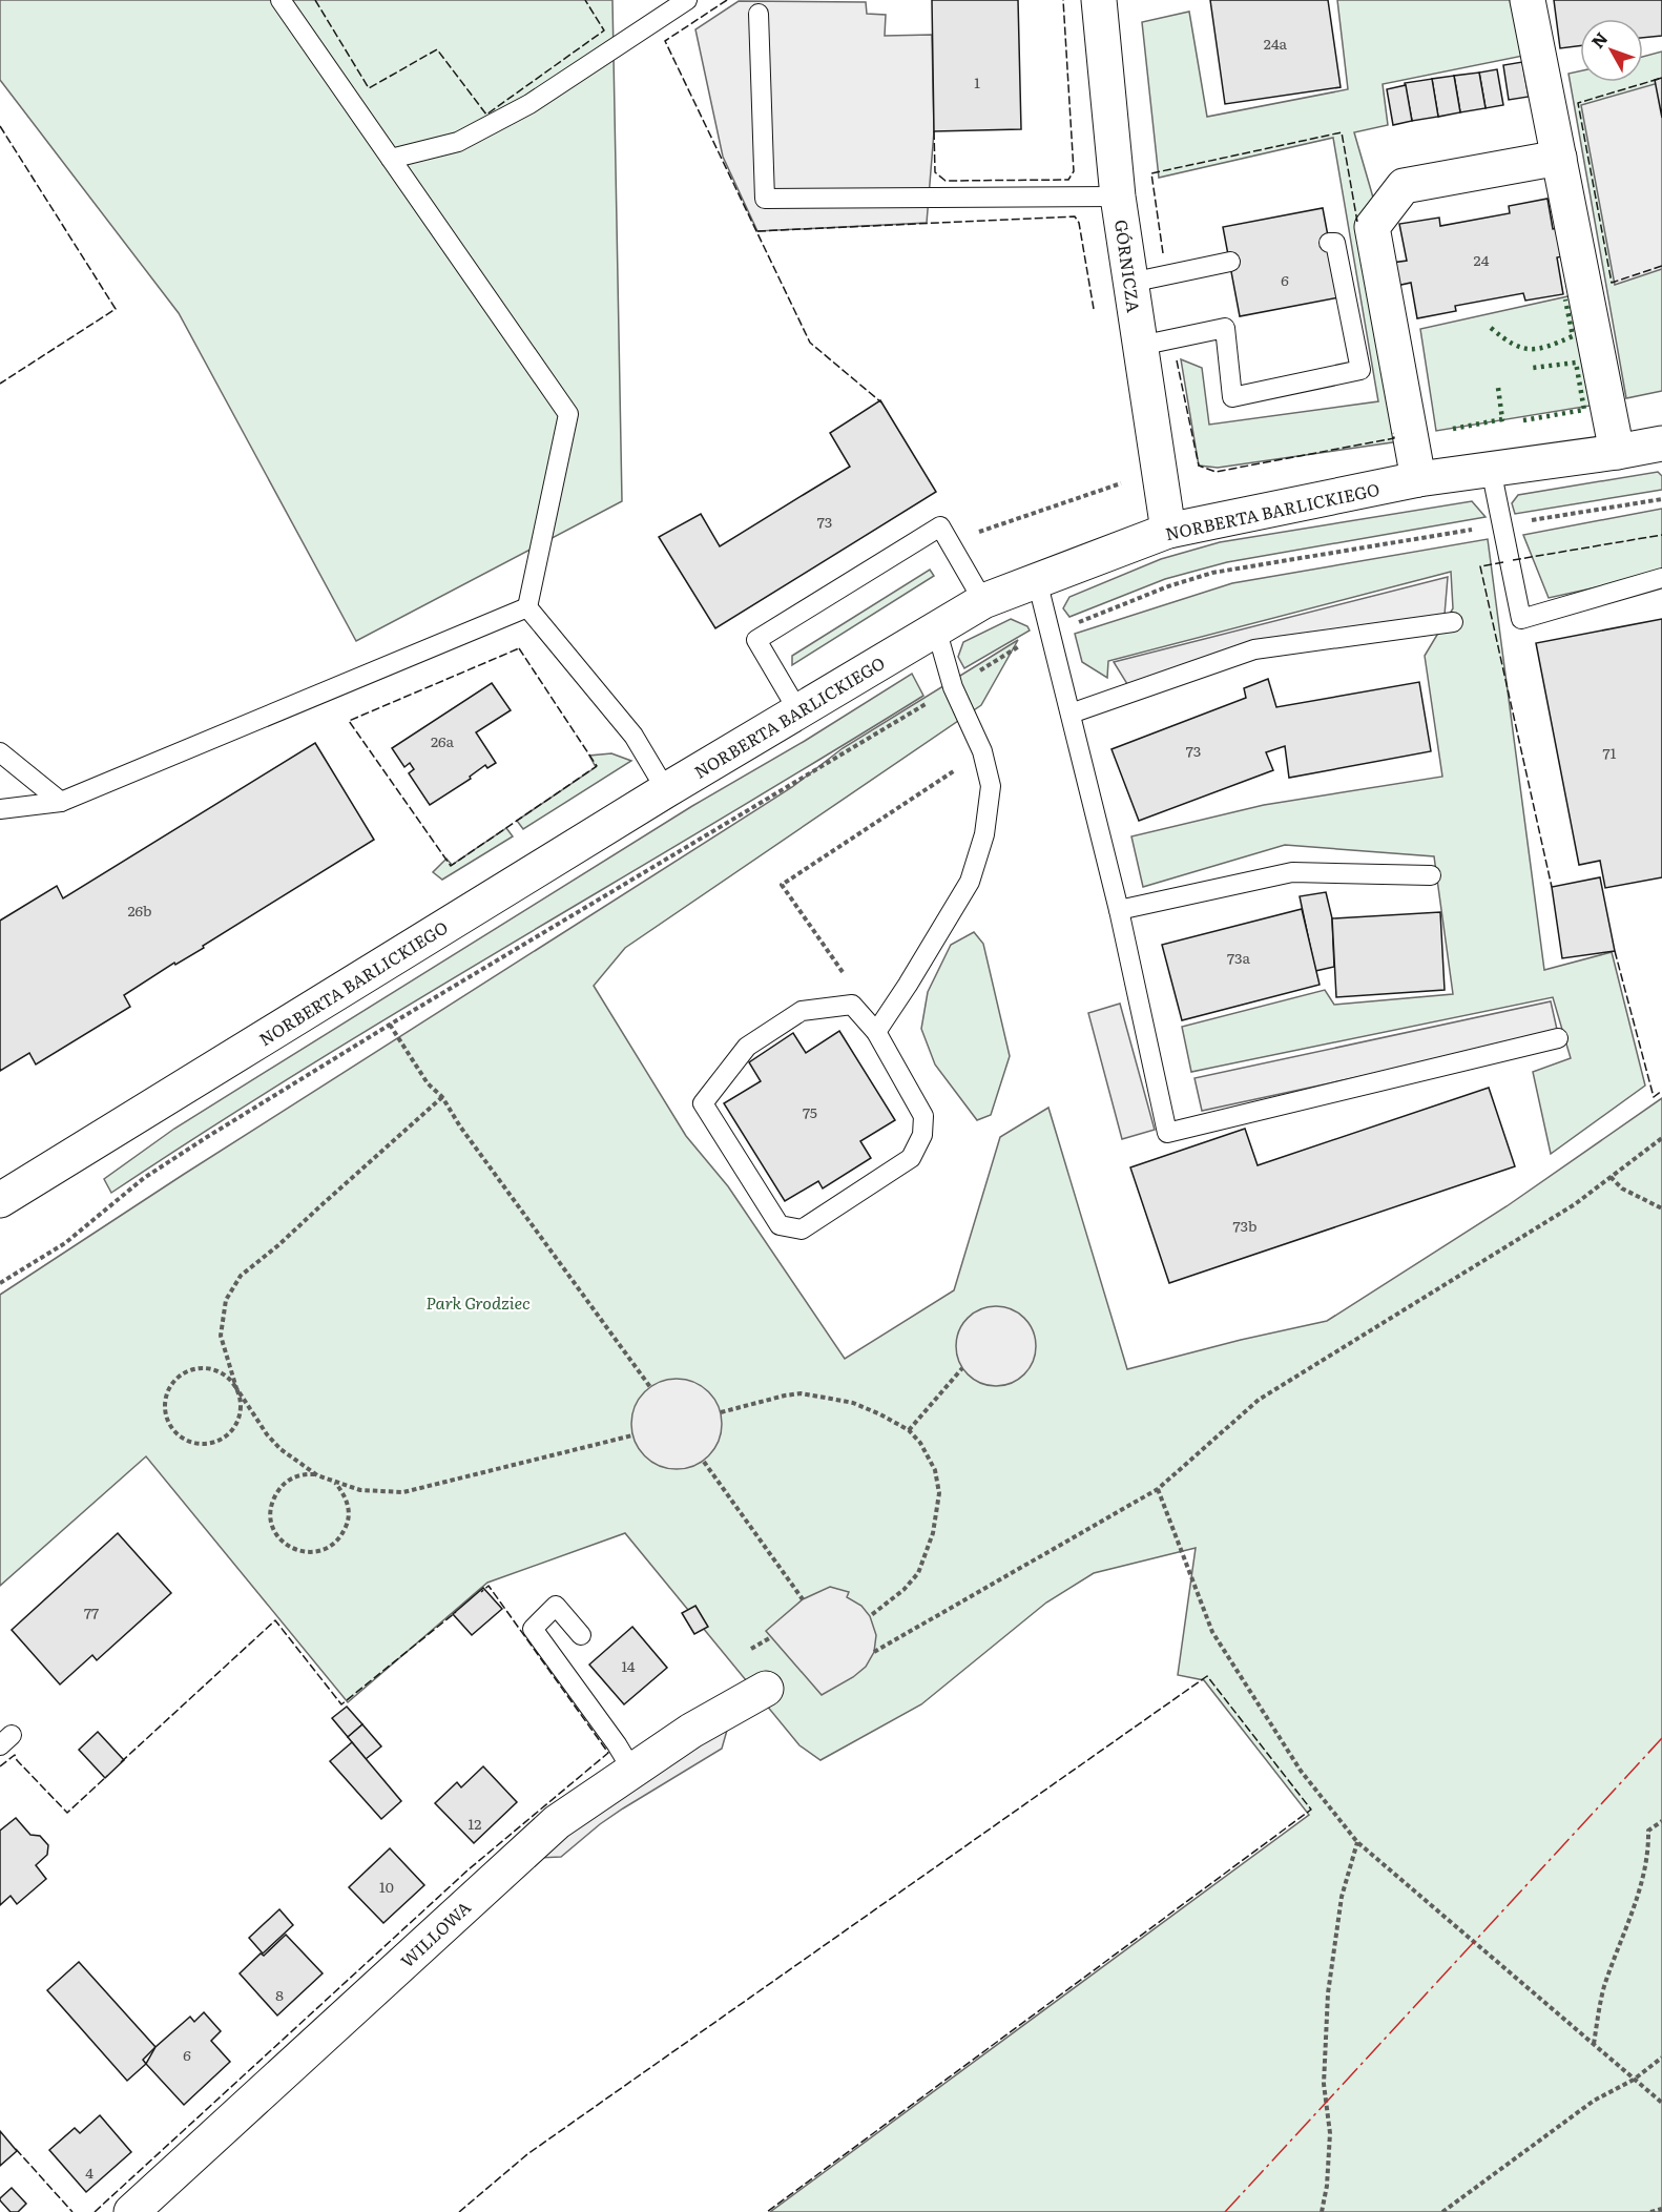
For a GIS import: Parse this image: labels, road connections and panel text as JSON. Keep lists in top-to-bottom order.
{
  "streets": {
    "street": ["GÓRNICZA", "NORBERTA BARLICKIEGO", "WILLOWA"]
  },
  "crossings": [
    ["GÓRNICZA", "NORBERTA BARLICKIEGO"]
  ],
  "parks": ["Park Grodziec"],
  "house_numbers": [
    "24a",
    "1",
    "24",
    "6",
    "73",
    "26a",
    "73",
    "71",
    "26b",
    "73a",
    "75",
    "73b",
    "77",
    "14",
    "12",
    "10",
    "8",
    "6",
    "4"
  ],
  "north": "top left"
}
